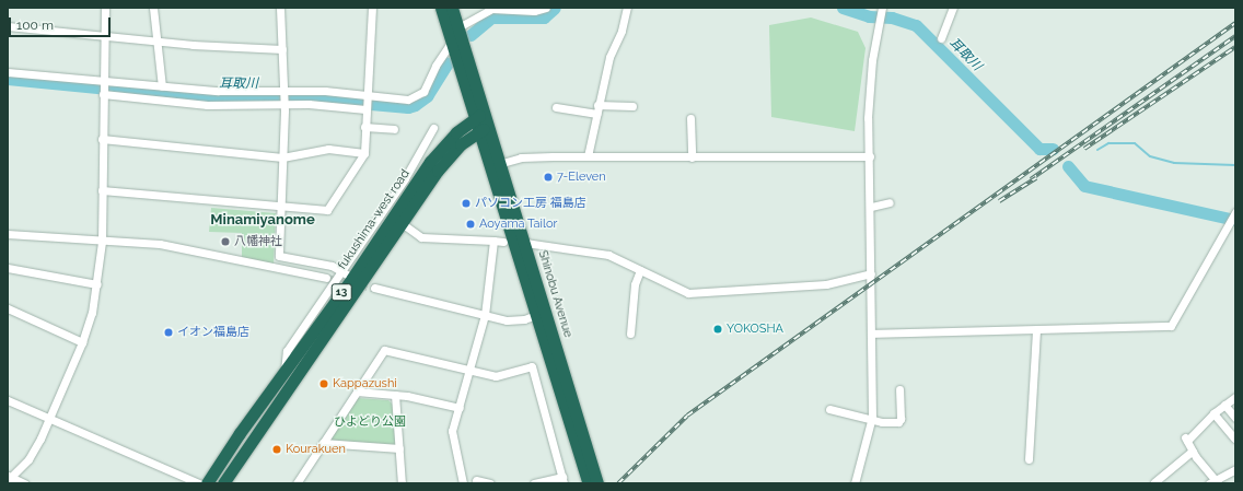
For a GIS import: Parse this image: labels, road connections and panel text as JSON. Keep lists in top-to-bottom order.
{
  "streets": {
    "highway": ["fukushima-west road", "13", "Shinobu Avenue"]
  },
  "crossings": [
    ["fukushima-west road", "Shinobu Avenue"]
  ],
  "districts": ["Minamiyanome"],
  "water": ["耳取川"],
  "parks": ["ひよどり公園"],
  "places": [
    "7-Eleven",
    "パソコン工房 福島店",
    "Aoyama Tailor",
    "八幡神社",
    "YOKOSHA",
    "イオン福島店",
    "Kappazushi",
    "Kourakuen"
  ],
  "scale_bar": "100 m"
}
